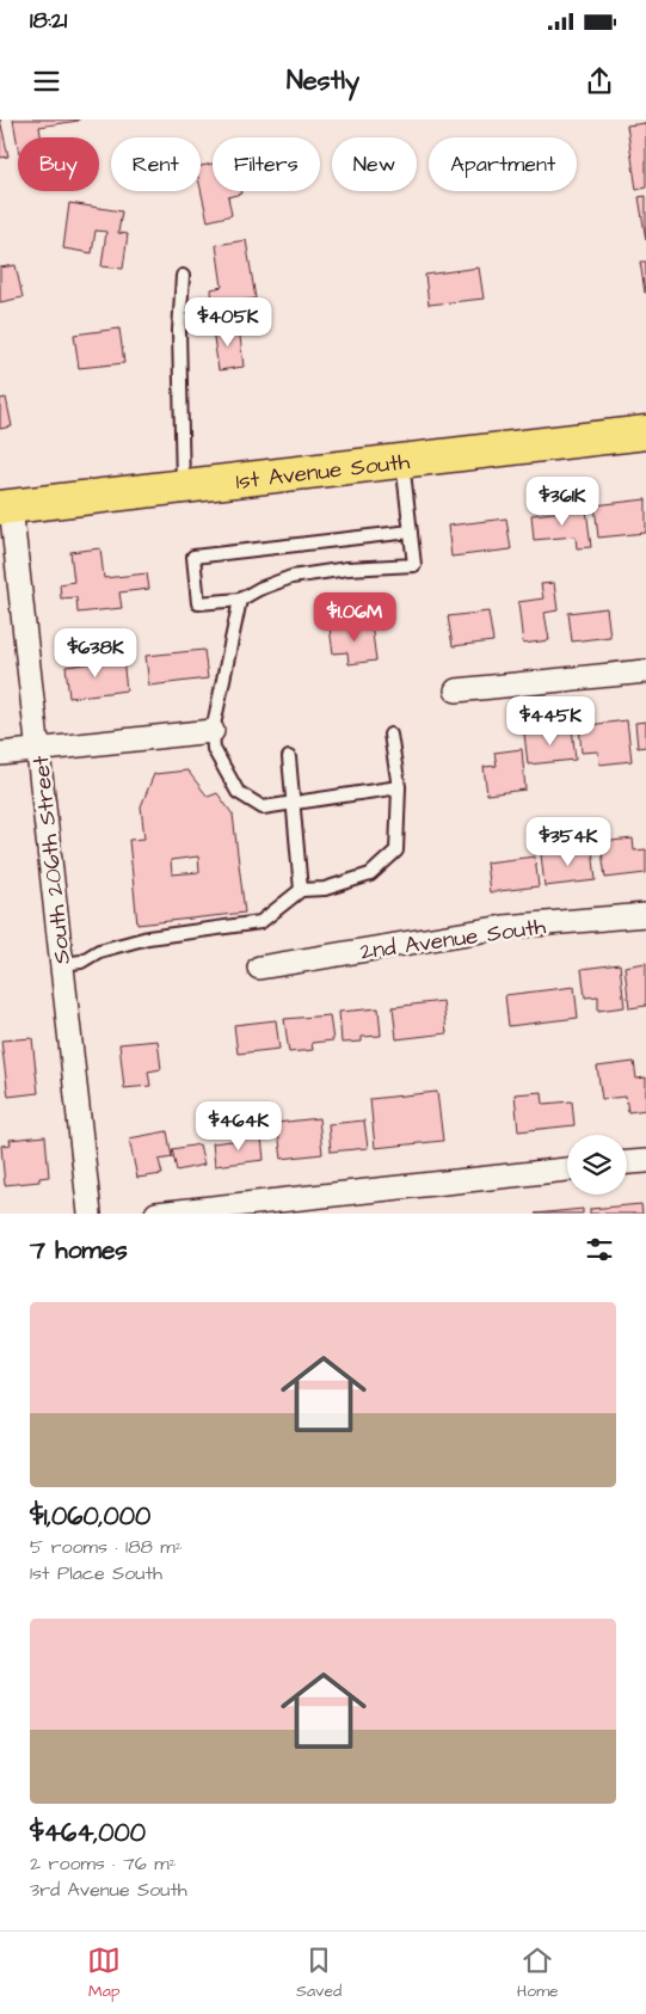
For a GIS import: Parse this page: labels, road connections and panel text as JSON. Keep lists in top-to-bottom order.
{
  "streets": {
    "main road": ["1st Avenue South"],
    "street": ["South 206th Street", "2nd Avenue South"]
  },
  "crossings": [
    ["1st Avenue South", "South 206th Street"]
  ],
  "page": {
    "status": "18:21",
    "header": "Nestly",
    "chip": [
      "Buy",
      "Rent",
      "Filters",
      "New",
      "Apartment"
    ],
    "price": [
      "$405K",
      "$361K",
      "$1.06M",
      "$638K",
      "$445K",
      "$354K",
      "$464K"
    ],
    "heading": "7 homes",
    "list": [
      {
        "name": "$1,060,000",
        "note": "5 rooms · 188 m² · 1st Place South"
      },
      {
        "name": "$464,000",
        "note": "2 rooms · 76 m² · 3rd Avenue South"
      }
    ],
    "tabs": ["Map", "Saved", "Home"]
  }
}
